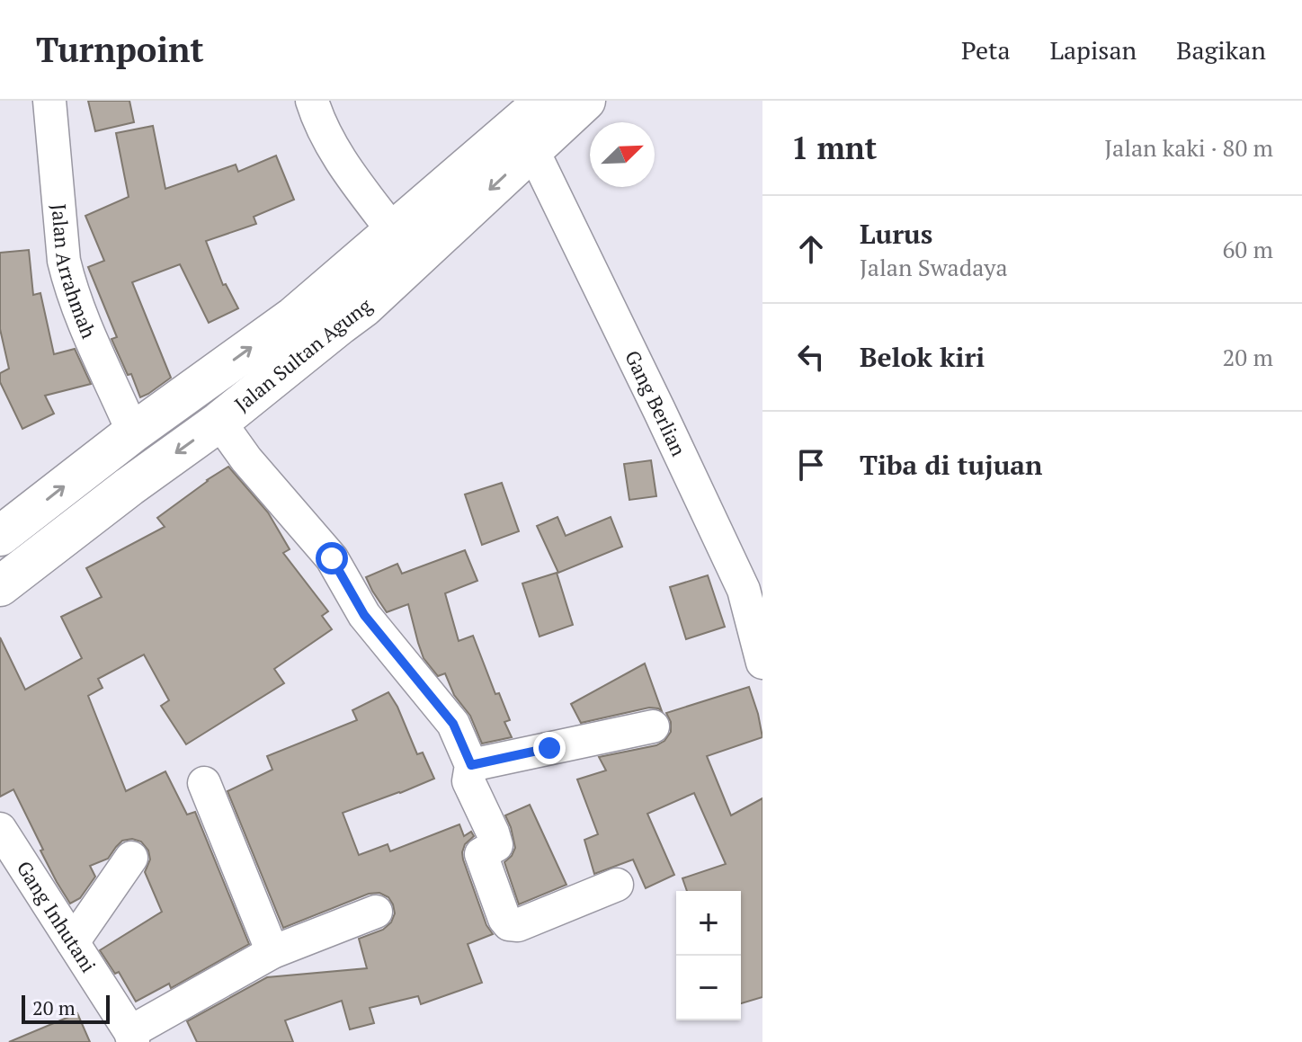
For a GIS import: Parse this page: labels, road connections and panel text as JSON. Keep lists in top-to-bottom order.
{
  "streets": {
    "highway": ["Jalan Sultan Agung"],
    "street": ["Jalan Arrahmah", "Gang Berlian", "Gang Inhutani"]
  },
  "crossings": [
    ["Jalan Arrahmah", "Jalan Sultan Agung"],
    ["Jalan Sultan Agung", "Gang Berlian"]
  ],
  "scale_bar": "20 m",
  "north": "top right",
  "page": {
    "header": "Turnpoint",
    "nav": ["Peta", "Lapisan", "Bagikan"],
    "heading": ["1 mnt", "Jalan kaki · 80 m"],
    "list": [
      ["Lurus", "Jalan Swadaya", "60 m"],
      ["Belok kiri", "20 m"],
      "Tiba di tujuan"
    ],
    "map_buttons": ["+", "−"],
    "scale": "20 m"
  }
}
